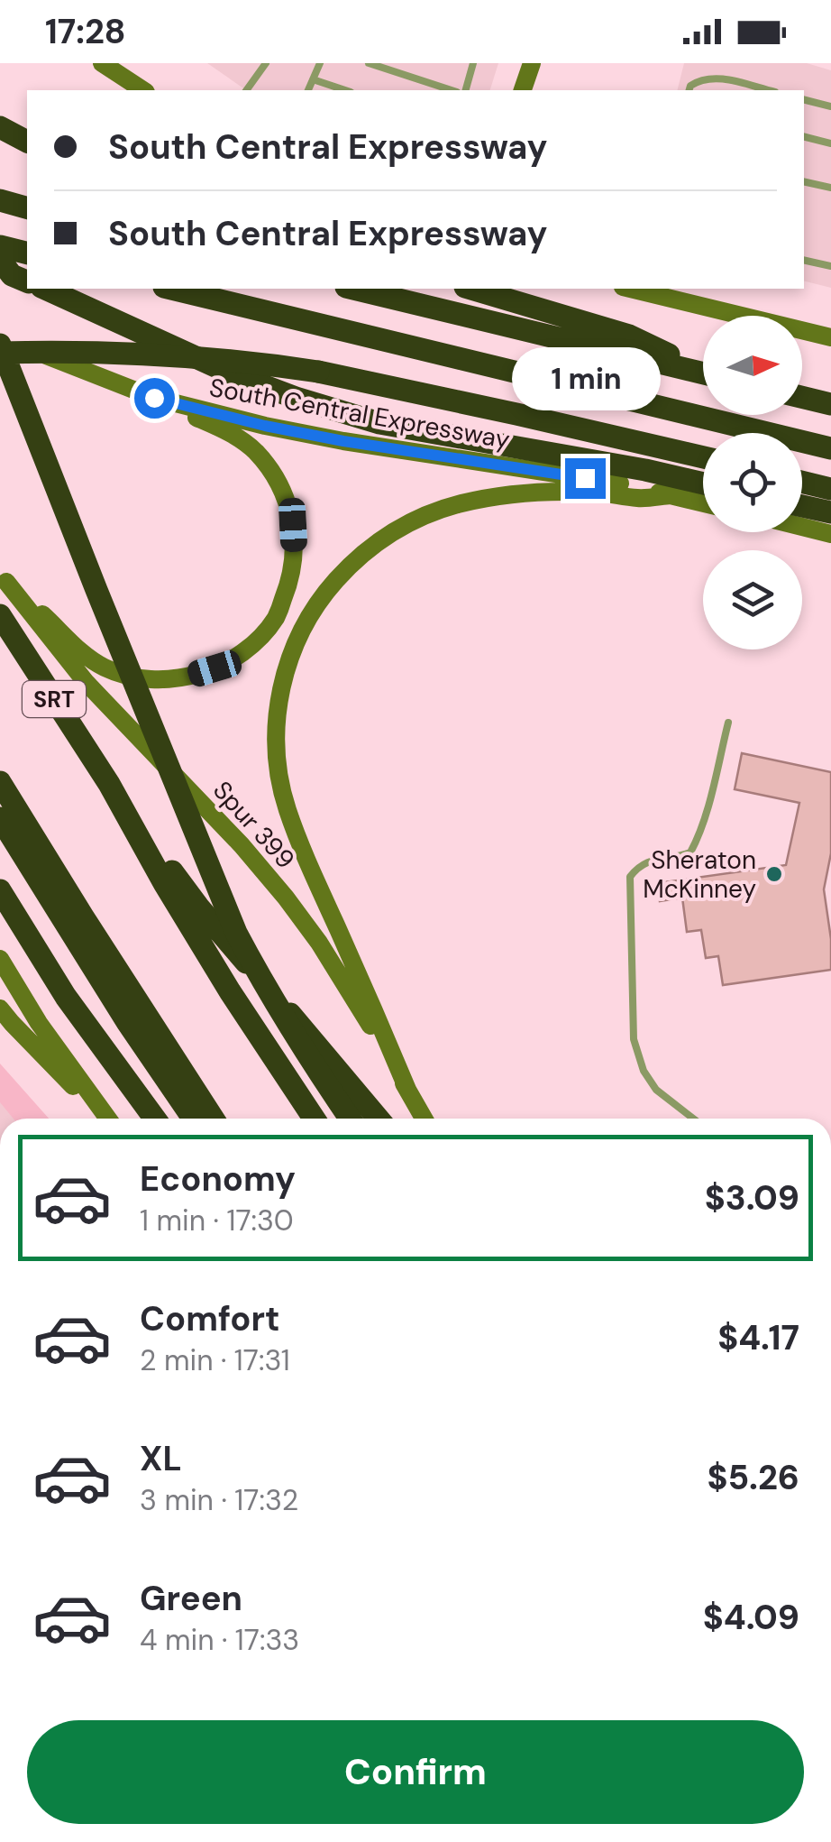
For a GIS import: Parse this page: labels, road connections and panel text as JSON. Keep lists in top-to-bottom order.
{
  "streets": {
    "highway": ["SRT"],
    "main road": ["South Central Expressway", "Spur 399"]
  },
  "places": ["Sheraton McKinney"],
  "north": "right",
  "page": {
    "status": "17:28",
    "banner": ["South Central Expressway", "South Central Expressway"],
    "bubble": "1 min",
    "list": [
      {
        "name": "Economy",
        "note": "1 min · 17:30",
        "value": "$3.09"
      },
      {
        "name": "Comfort",
        "note": "2 min · 17:31",
        "value": "$4.17"
      },
      {
        "name": "XL",
        "note": "3 min · 17:32",
        "value": "$5.26"
      },
      {
        "name": "Green",
        "note": "4 min · 17:33",
        "value": "$4.09"
      }
    ],
    "buttons": "Confirm"
  }
}
